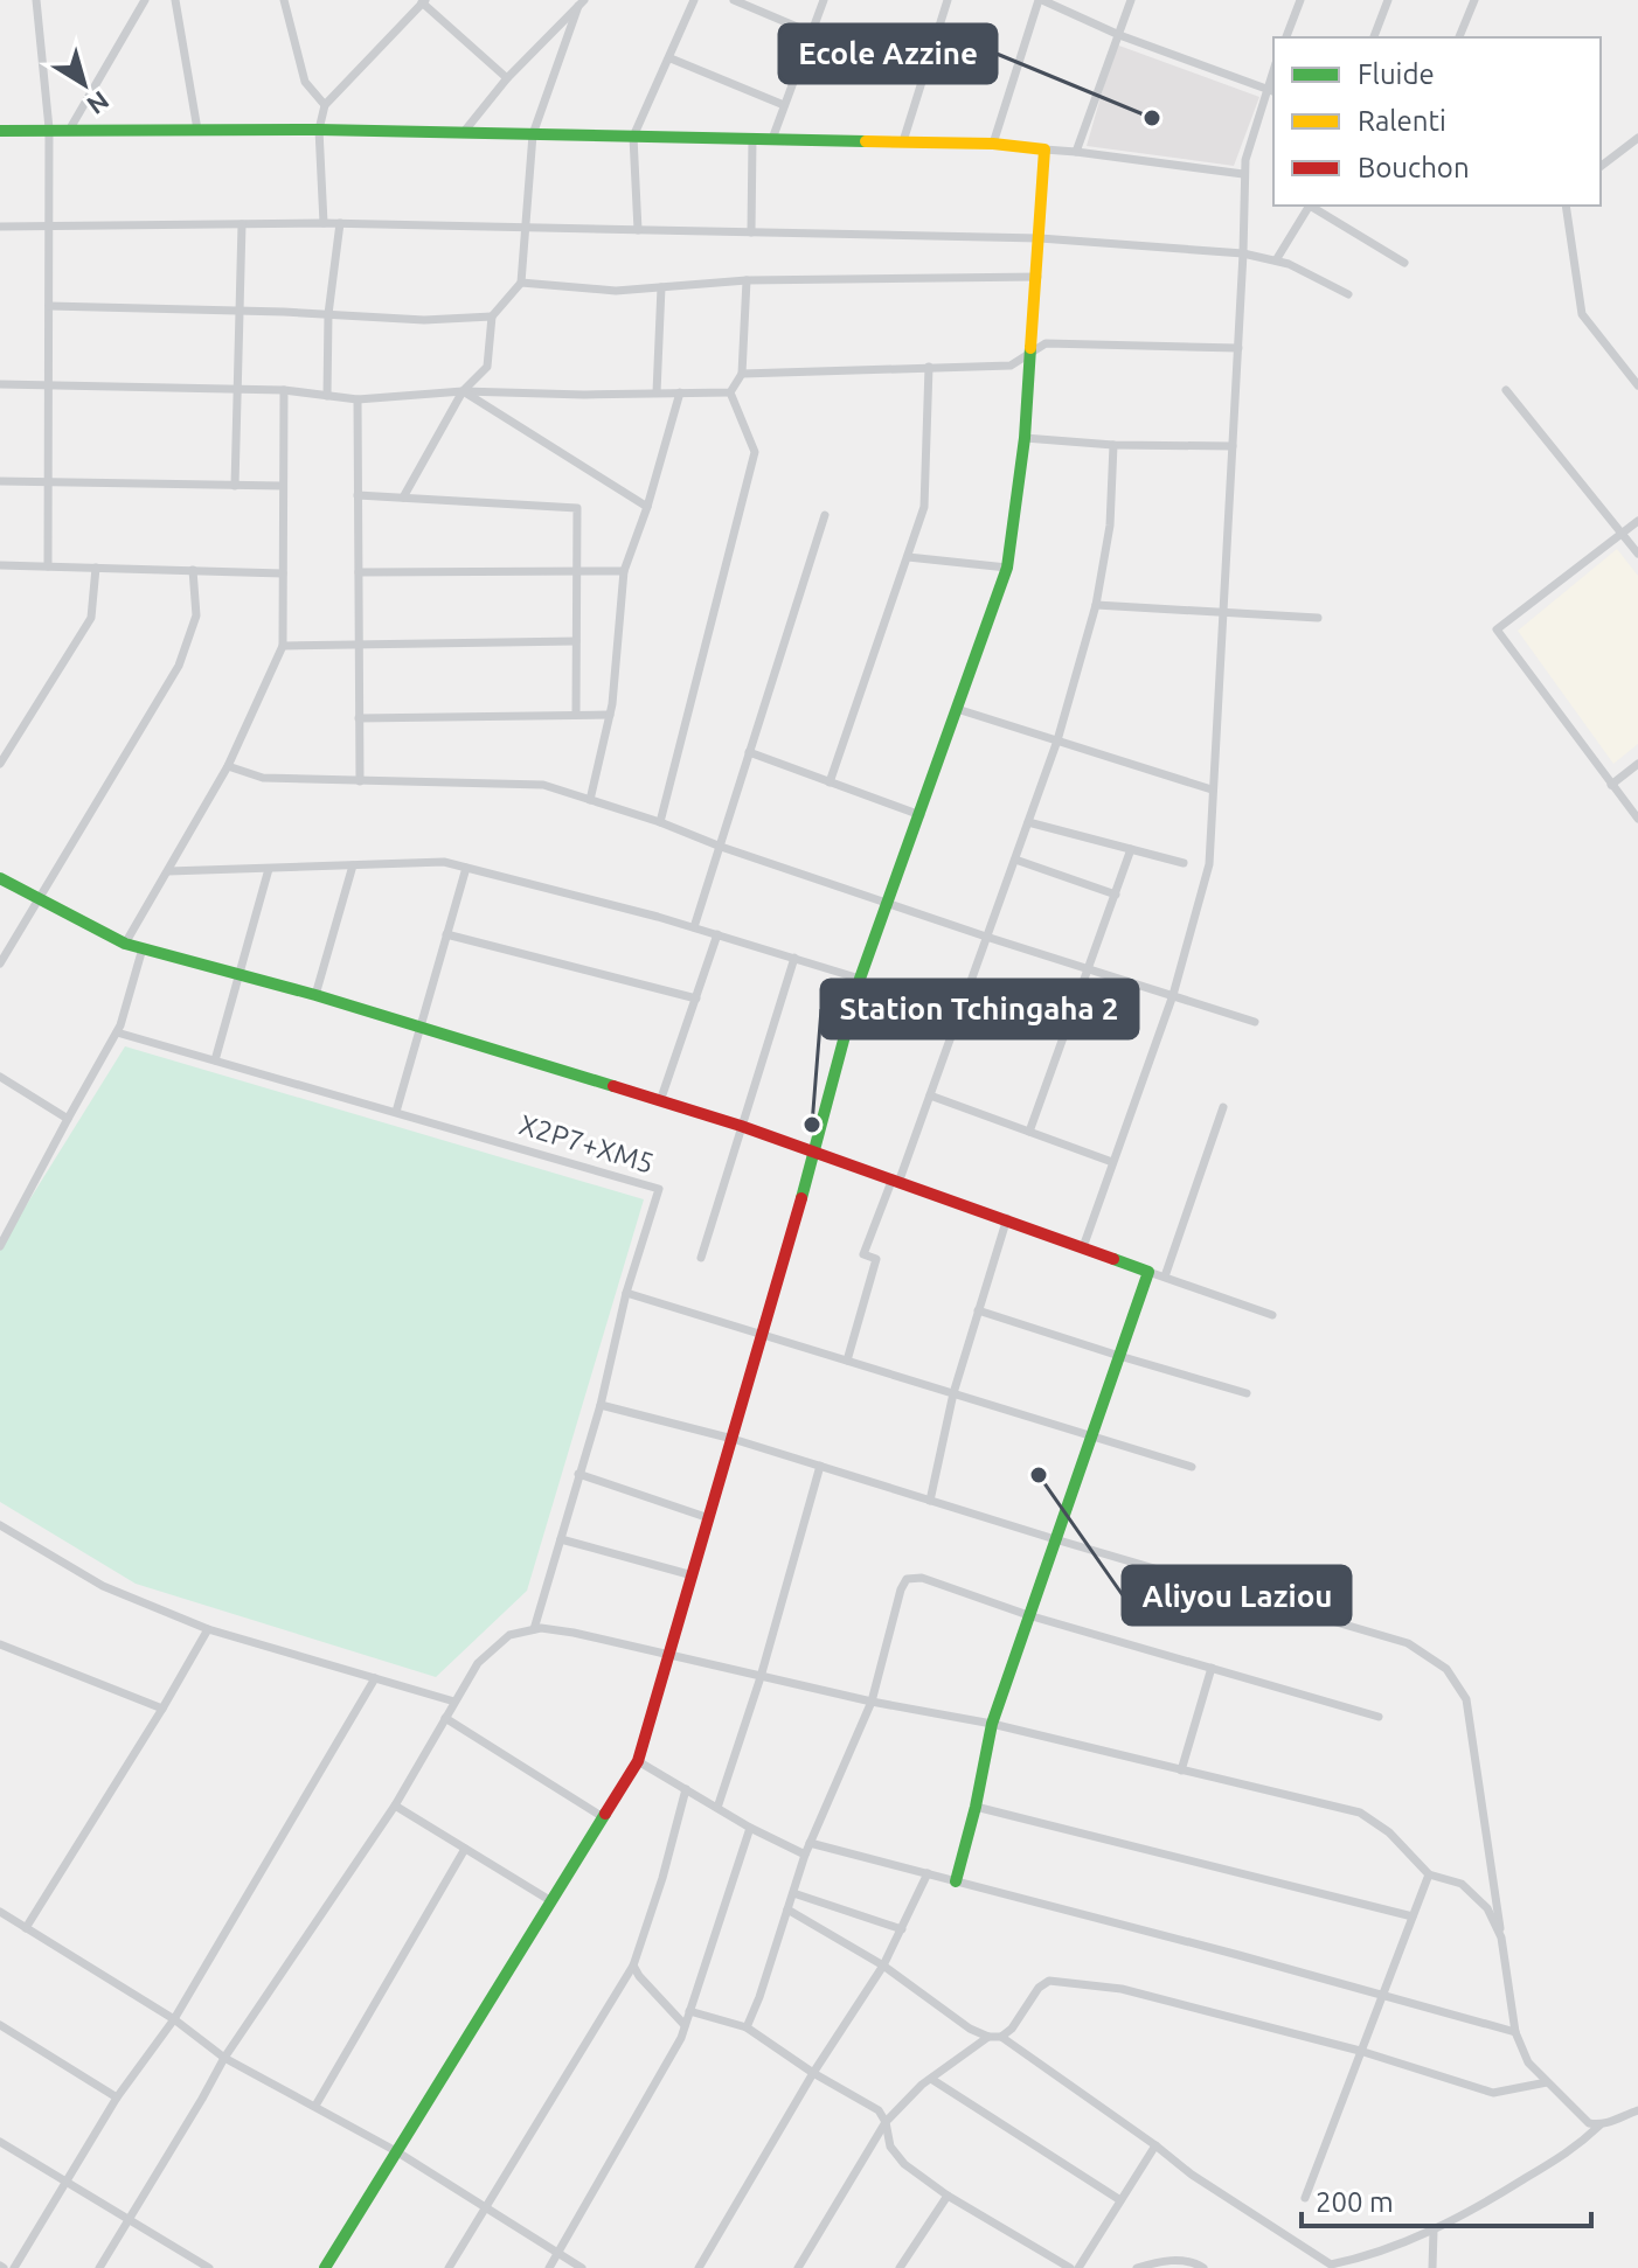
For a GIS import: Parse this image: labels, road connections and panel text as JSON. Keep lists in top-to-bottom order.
{
  "streets": {
    "street": ["X2P7+XM5"]
  },
  "places": ["Ecole Azzine", "Station Tchingaha 2", "Aliyou Laziou"],
  "legend": ["Fluide", "Ralenti", "Bouchon"],
  "scale_bar": "200 m",
  "north": "bottom right"
}
